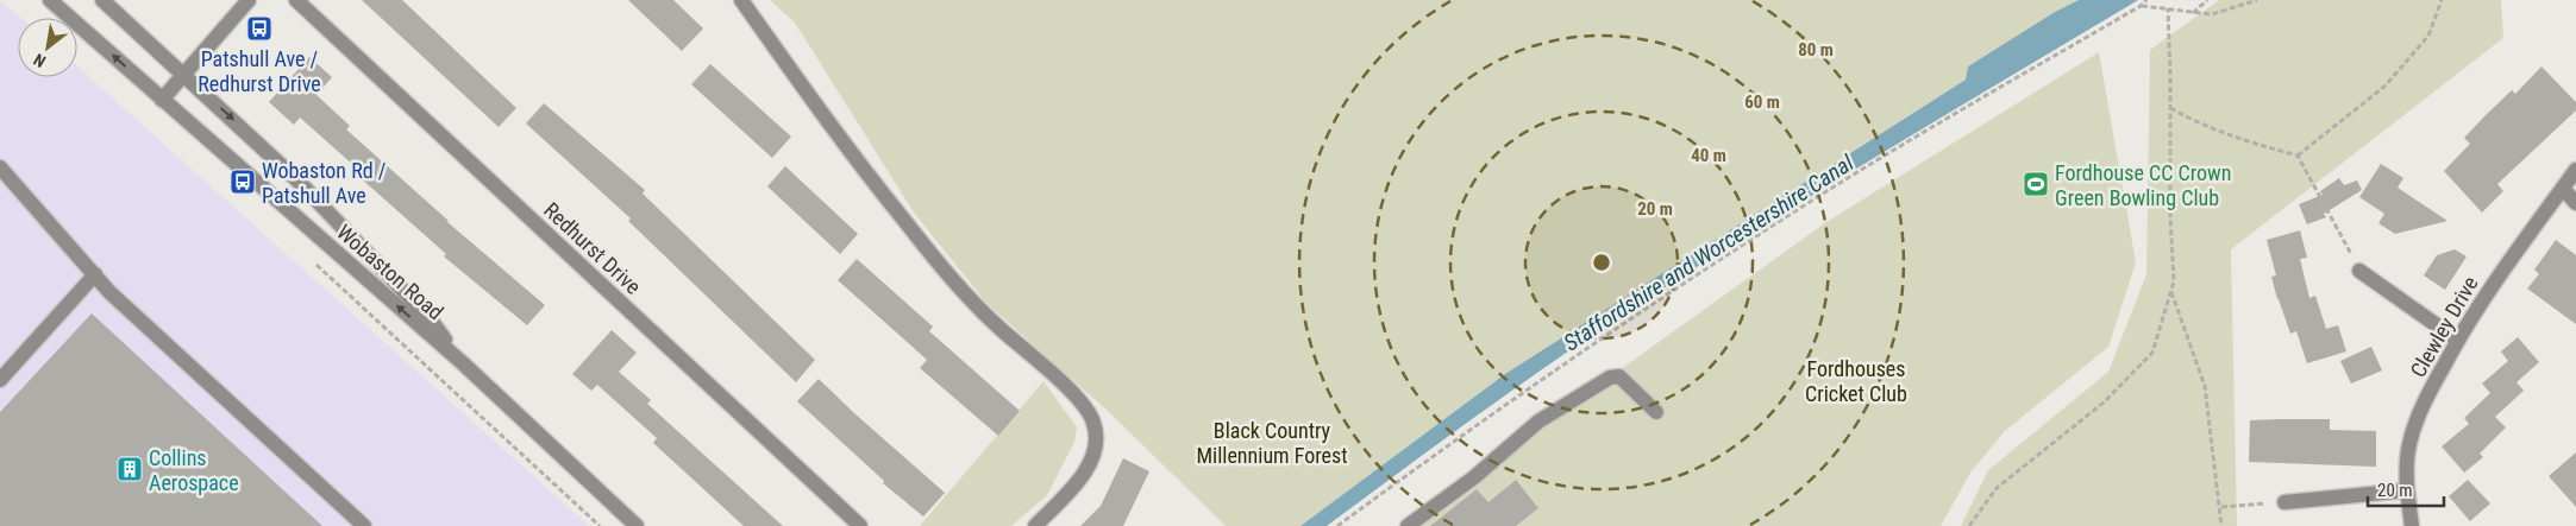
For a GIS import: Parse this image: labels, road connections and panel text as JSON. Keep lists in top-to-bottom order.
{
  "streets": {
    "street": ["Redhurst Drive", "Wobaston Road", "Clewley Drive"]
  },
  "water": ["Staffordshire and Worcestershire Canal"],
  "parks": ["Fordhouses Cricket Club", "Black Country Millennium Forest"],
  "places": {
    "bus stop": ["Patshull Ave / Redhurst Drive", "Wobaston Rd / Patshull Ave"],
    "sports": ["Fordhouse CC Crown Green Bowling Club"],
    "building": ["Collins Aerospace"]
  },
  "scale_bar": "20 m",
  "north": "bottom left",
  "rings": [
    "80 m",
    "60 m",
    "40 m",
    "20 m"
  ]
}
